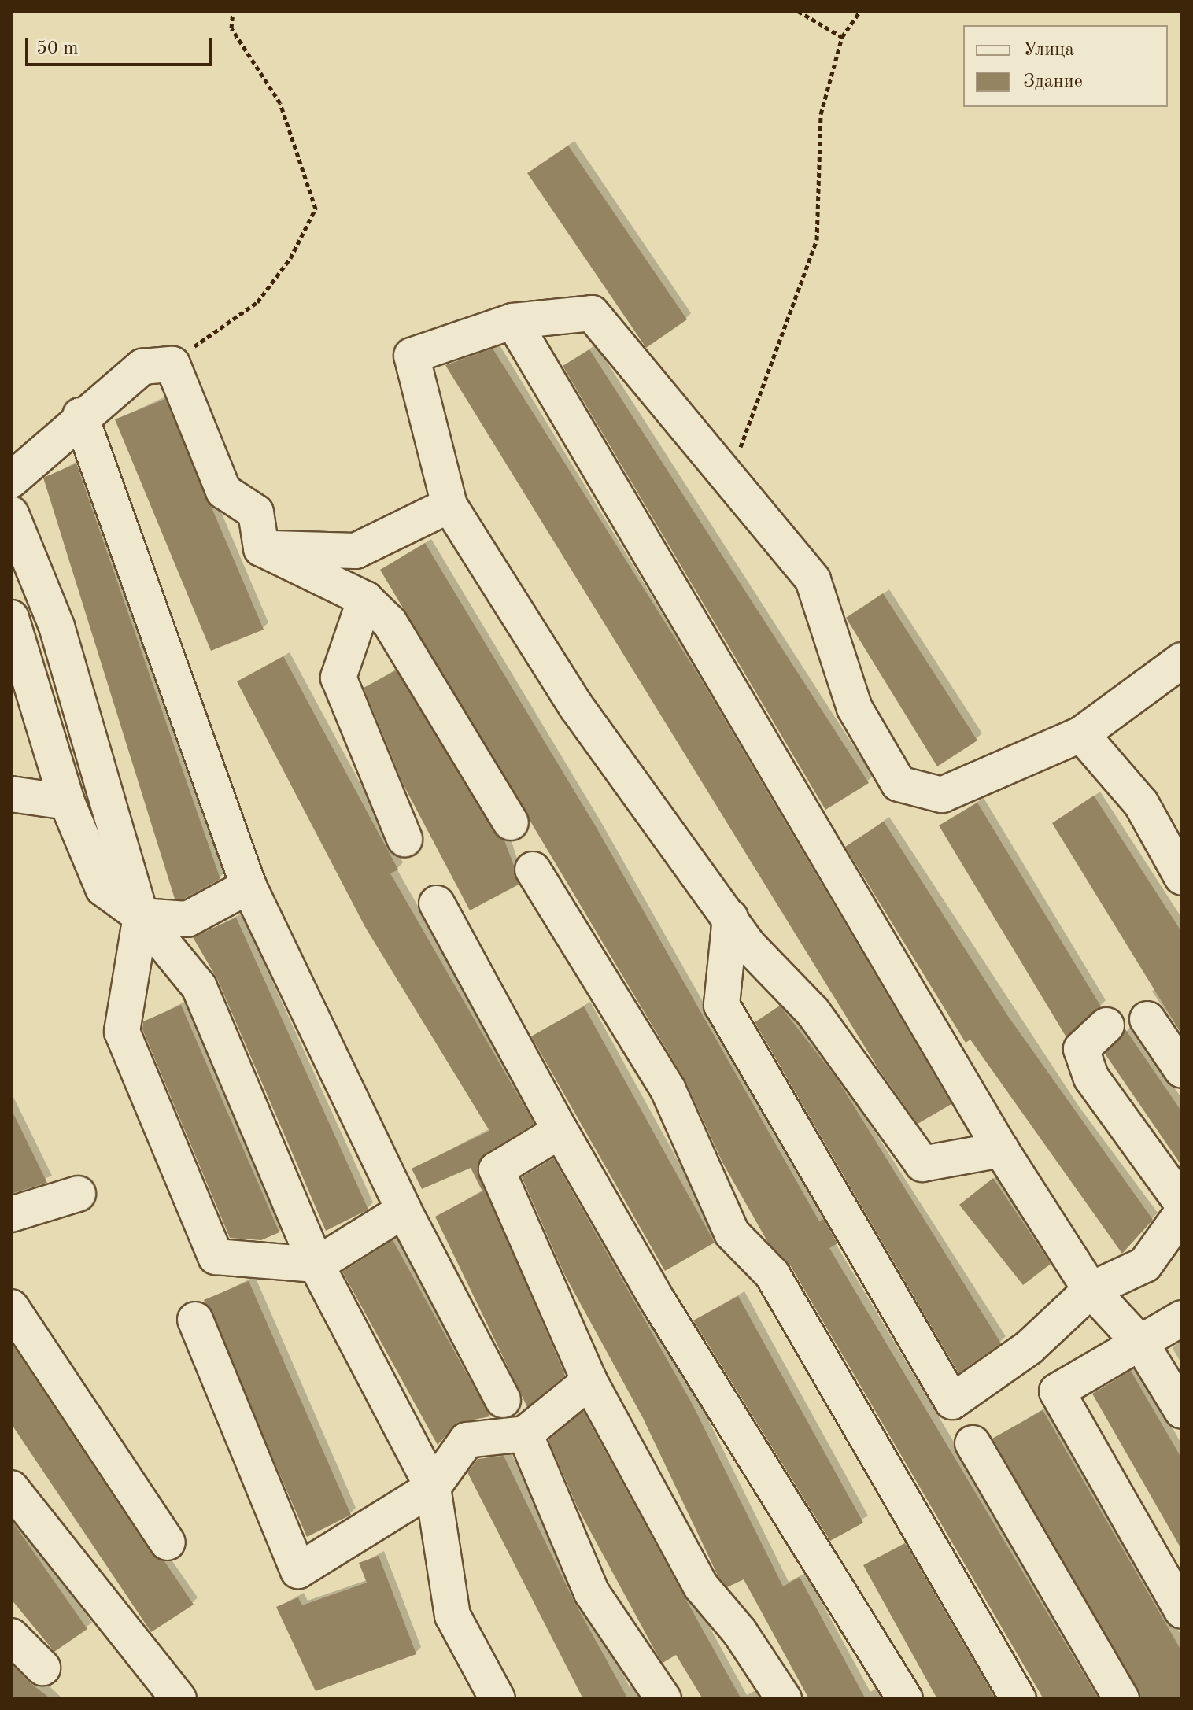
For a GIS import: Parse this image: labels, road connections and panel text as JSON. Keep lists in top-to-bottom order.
{
  "legend": ["Улица", "Здание"],
  "scale_bar": "50 m"
}
